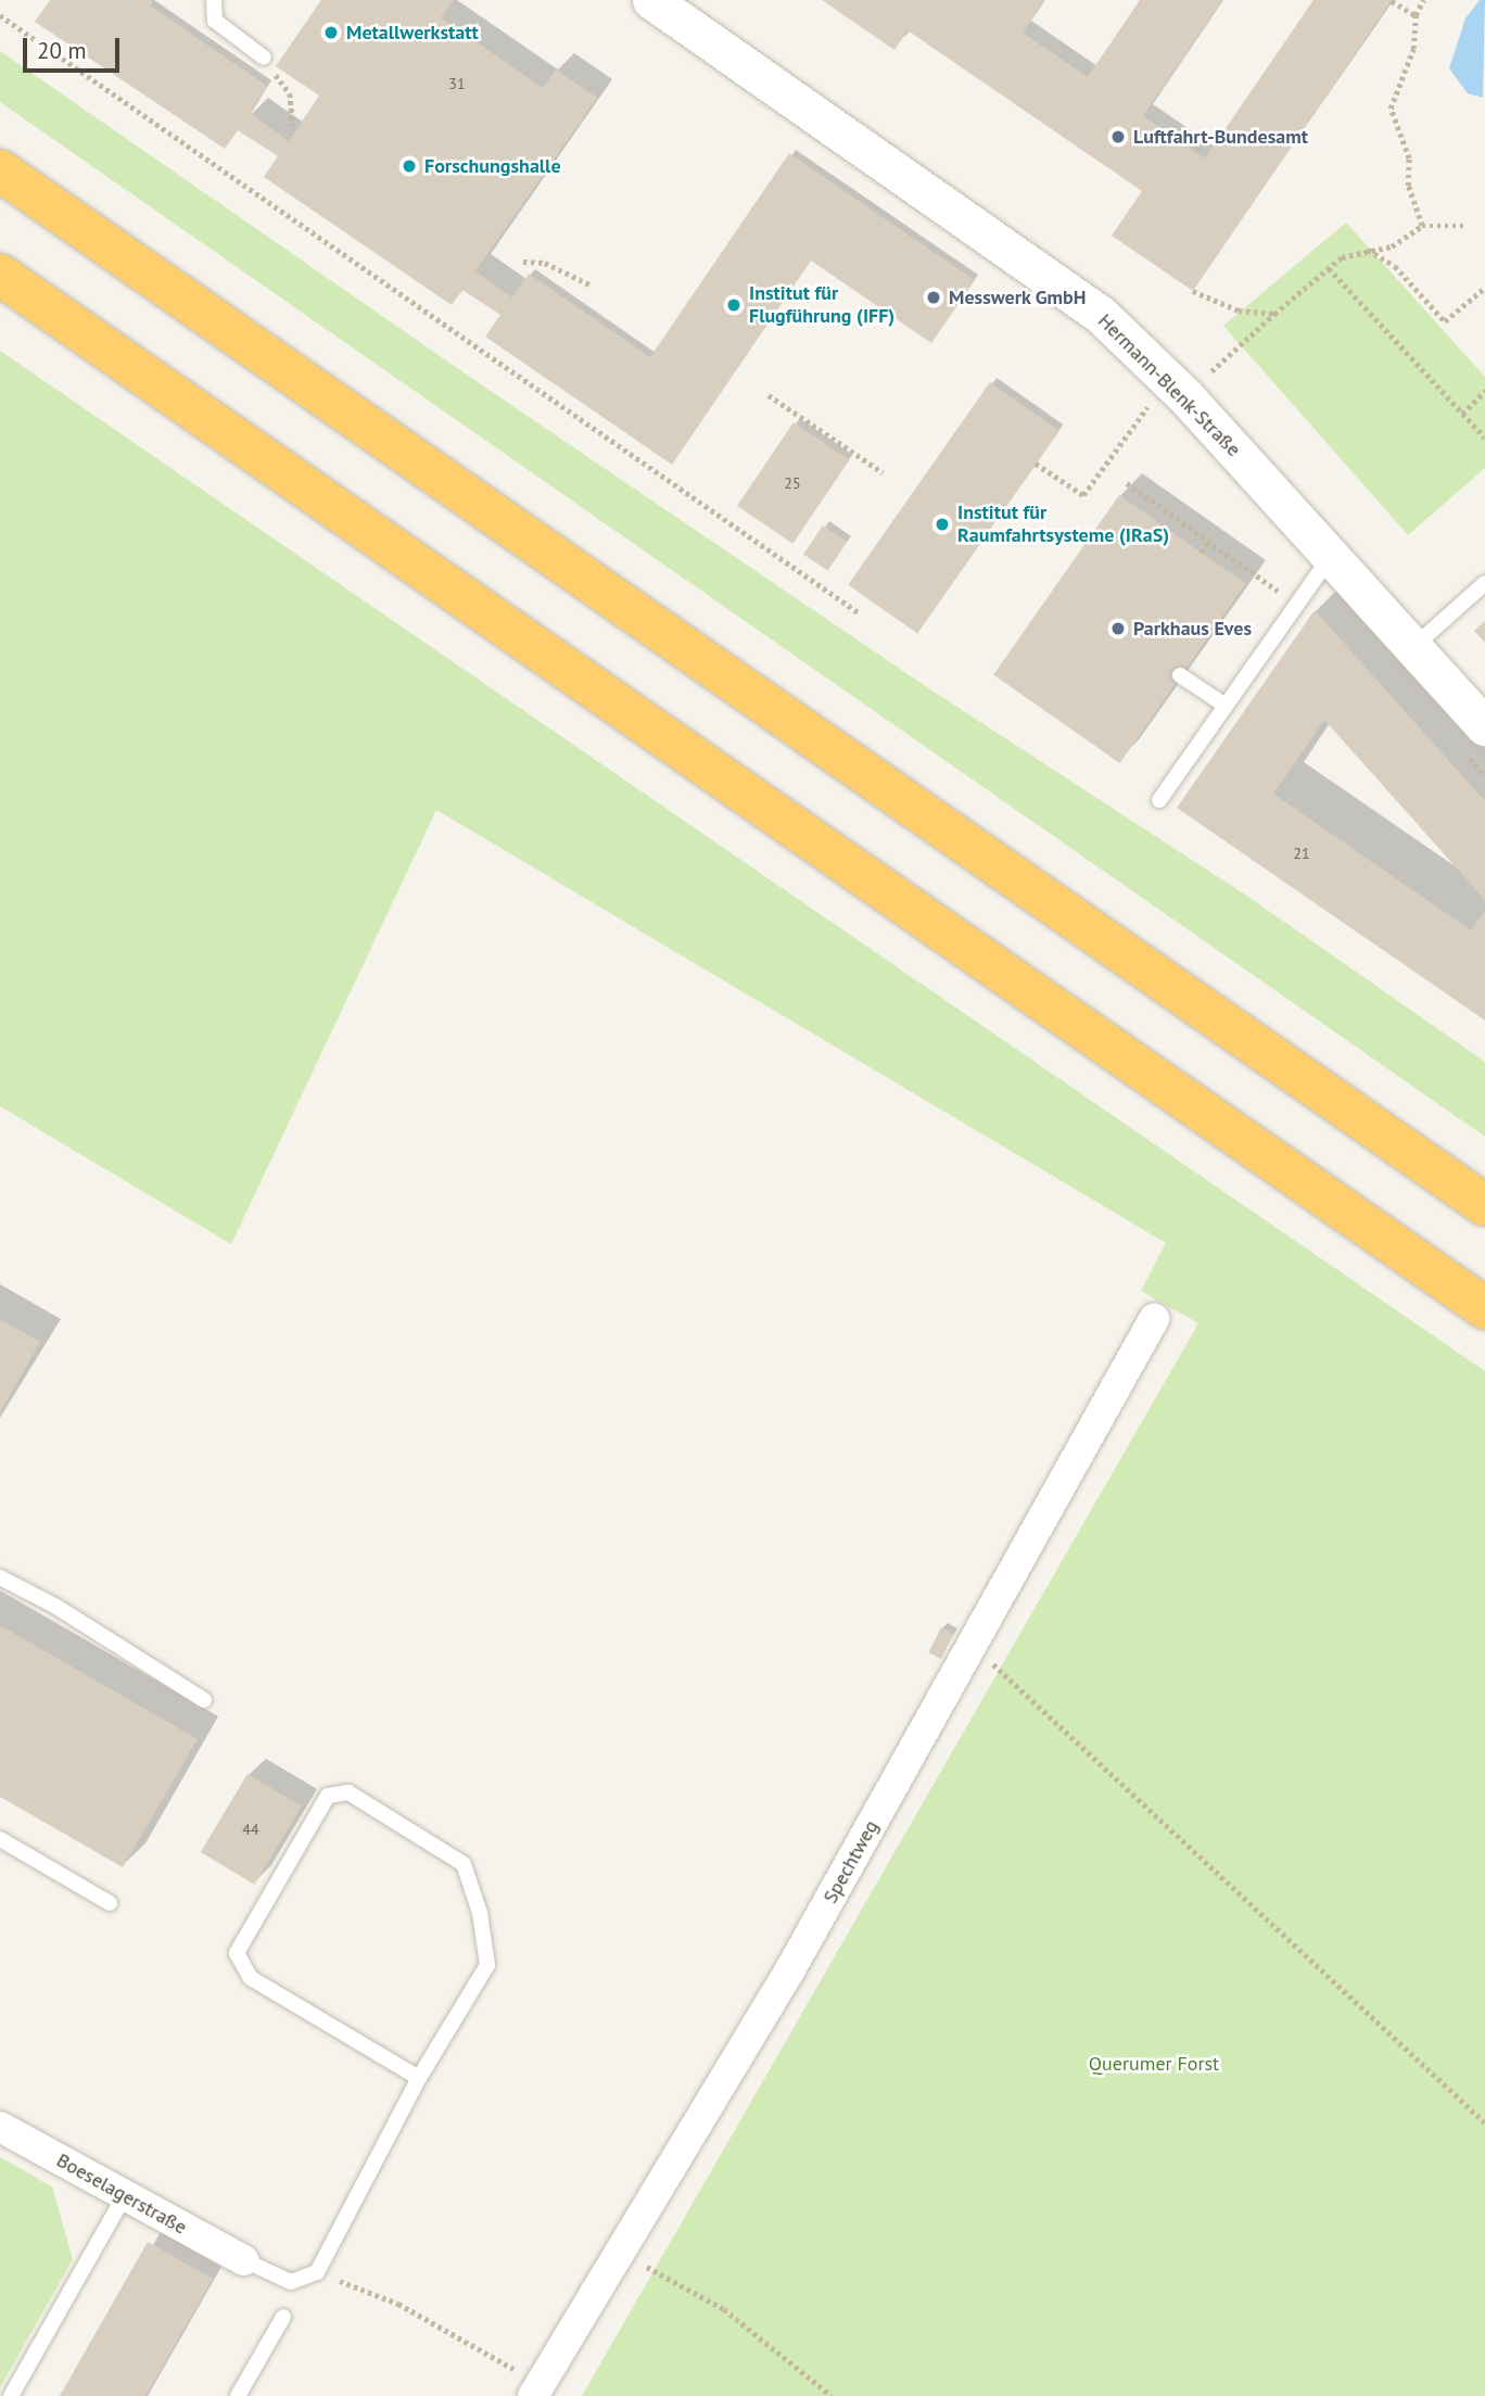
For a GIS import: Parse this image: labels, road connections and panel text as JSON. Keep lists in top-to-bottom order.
{
  "streets": {
    "street": ["Hermann-Blenk-Straße", "Spechtweg", "Boeselagerstraße"]
  },
  "parks": ["Querumer Forst"],
  "places": [
    "Metallwerkstatt",
    "Luftfahrt-Bundesamt",
    "Forschungshalle",
    "Messwerk GmbH",
    "Institut für Flugführung (IFF)",
    "Institut für Raumfahrtsysteme (IRaS)",
    "Parkhaus Eves"
  ],
  "house_numbers": [
    "31",
    "25",
    "21",
    "44"
  ],
  "scale_bar": "20 m"
}
